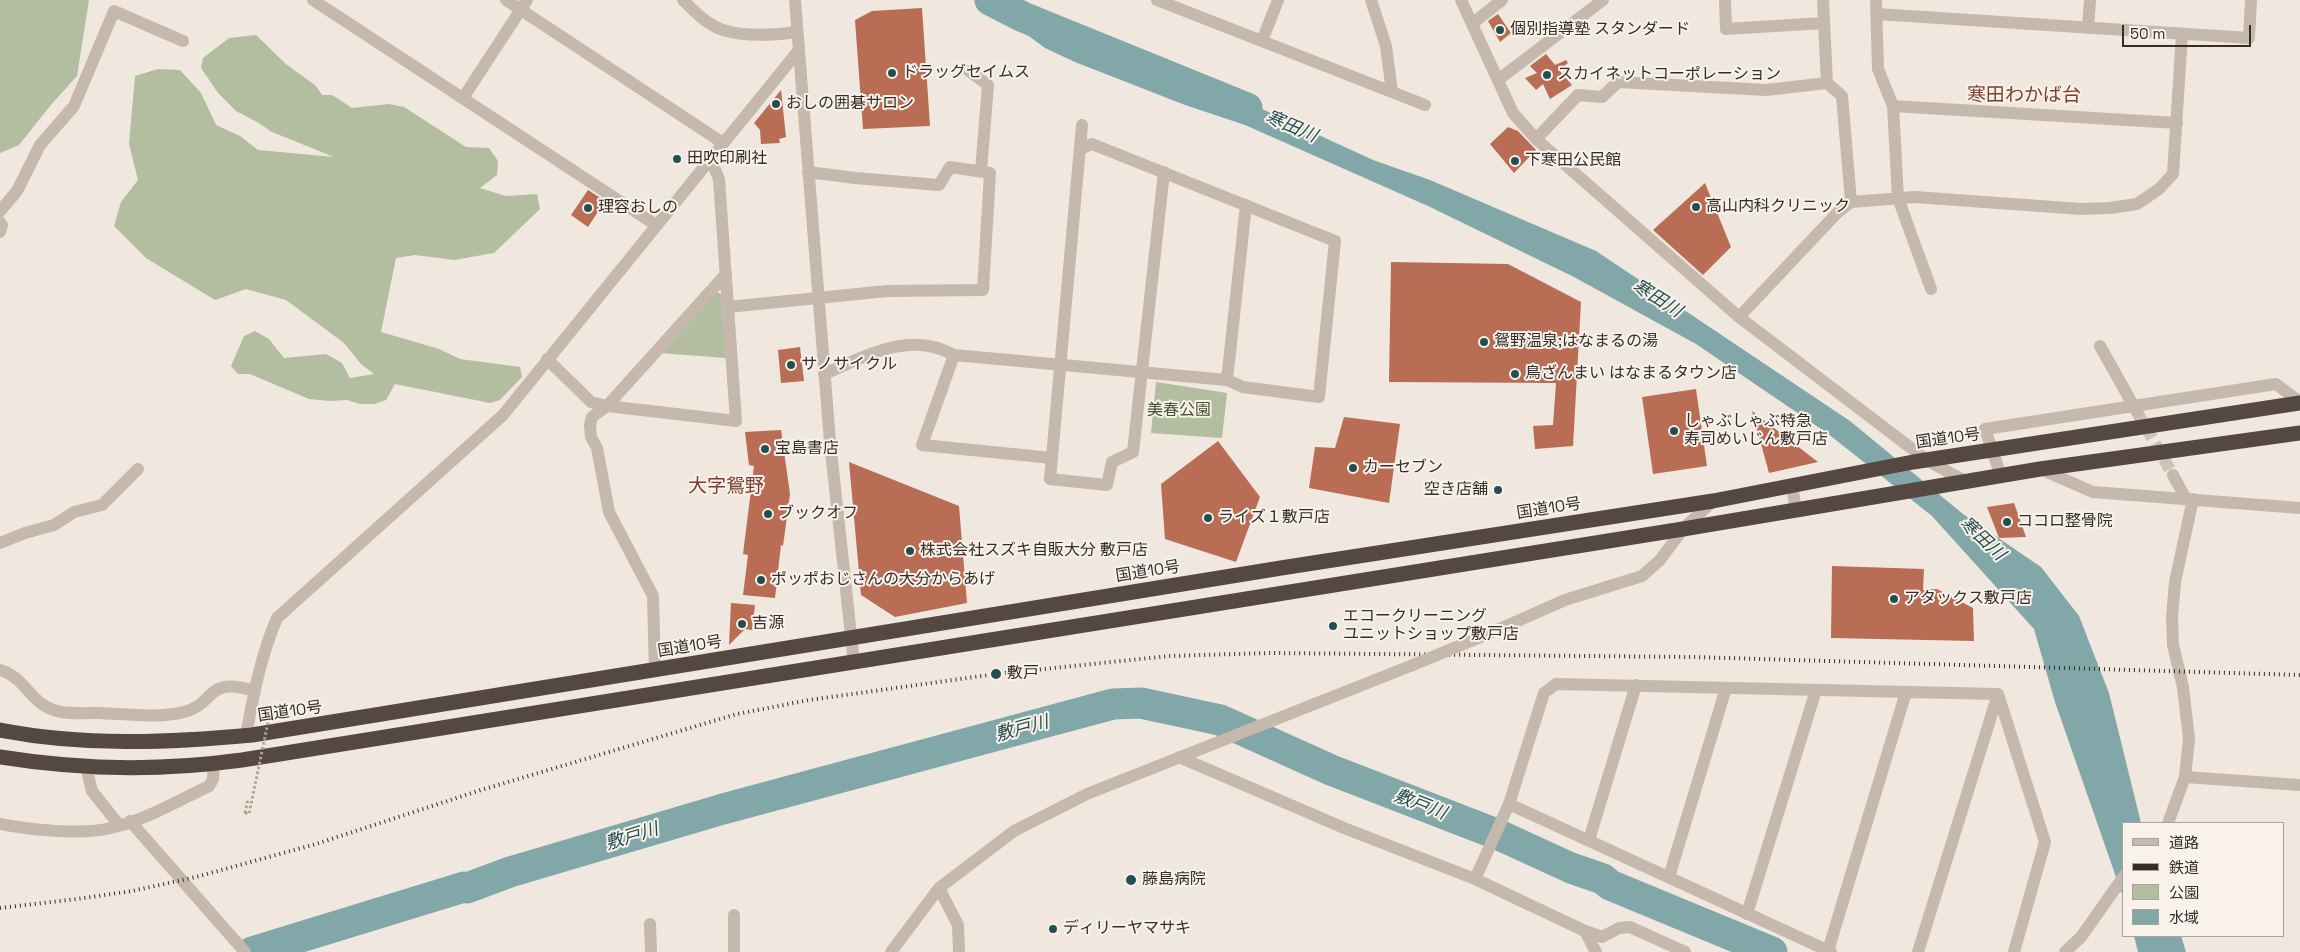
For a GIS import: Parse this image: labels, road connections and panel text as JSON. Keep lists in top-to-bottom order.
{
  "streets": {
    "highway": ["国道10号"]
  },
  "districts": ["寒田わかば台", "大字鴛野"],
  "water": ["寒田川", "敷戸川"],
  "parks": ["美春公園"],
  "places": [
    "個別指導塾 スタンダード",
    "ドラッグセイムス",
    "スカイネットコーポレーション",
    "おしの囲碁サロン",
    "田吹印刷社",
    "下寒田公民館",
    "高山内科クリニック",
    "理容おしの",
    "鴛野温泉;はなまるの湯",
    "サノサイクル",
    "鳥ざんまい はなまるタウン店",
    "しゃぶしゃぶ特急 寿司めいじん敷戸店",
    "宝島書店",
    "カーセブン",
    "空き店舗",
    "ブックオフ",
    "ライズ１敷戸店",
    "ココロ整骨院",
    "株式会社スズキ自販大分 敷戸店",
    "ポッポおじさんの大分からあげ",
    "アタックス敷戸店",
    "吉源",
    "エコークリーニング ユニットショップ敷戸店",
    "敷戸",
    "藤島病院",
    "ディリーヤマサキ"
  ],
  "legend": [
    "道路",
    "鉄道",
    "公園",
    "水域"
  ],
  "scale_bar": "50 m"
}
